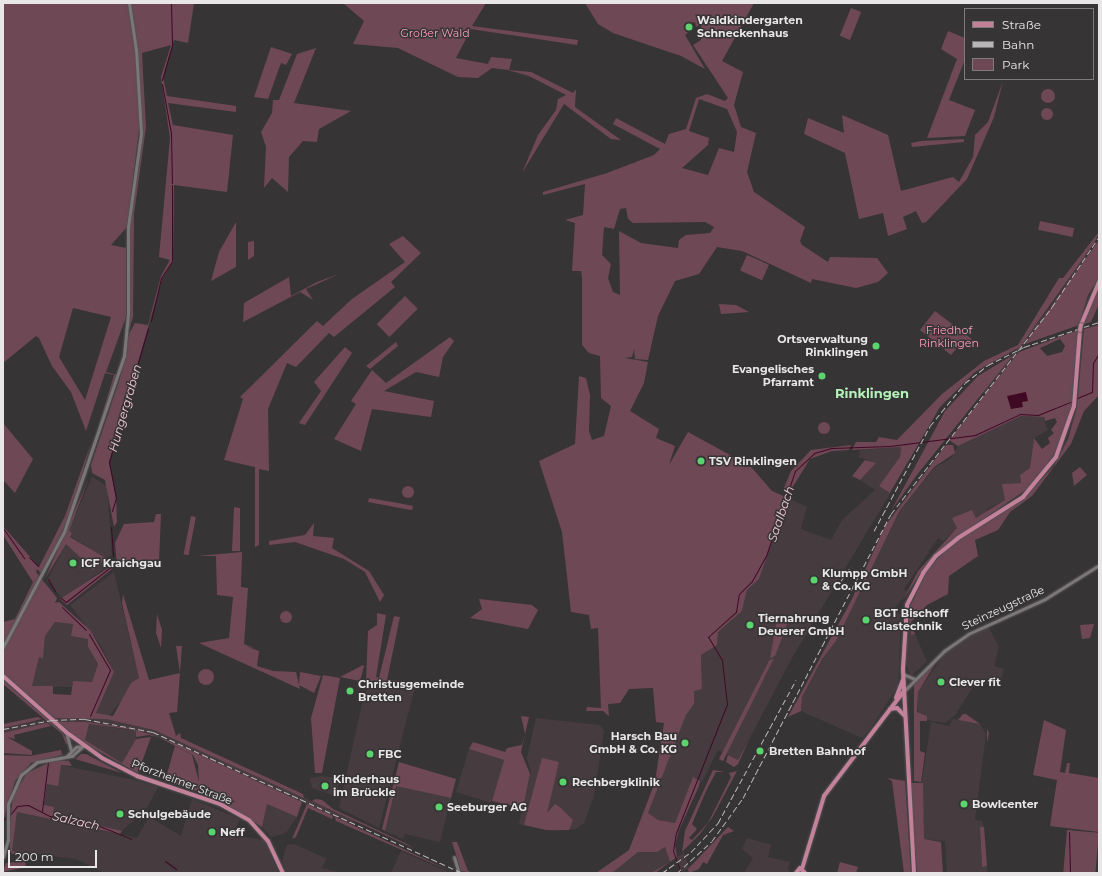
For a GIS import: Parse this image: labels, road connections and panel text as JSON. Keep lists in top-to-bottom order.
{
  "streets": {
    "main road": ["Pforzheimer Straße"],
    "street": ["Steinzeugstraße"]
  },
  "districts": ["Rinklingen"],
  "water": ["Hungergraben", "Saalbach", "Salzach"],
  "parks": ["Großer Wald", "Friedhof Rinklingen"],
  "places": [
    "Waldkindergarten Schneckenhaus",
    "Ortsverwaltung Rinklingen",
    "Evangelisches Pfarramt",
    "TSV Rinklingen",
    "ICF Kraichgau",
    "Klumpp GmbH & Co. KG",
    "BGT Bischoff Glastechnik",
    "Tiernahrung Deuerer GmbH",
    "Clever fit",
    "Christusgemeinde Bretten",
    "Harsch Bau GmbH & Co. KG",
    "Bretten Bahnhof",
    "FBC",
    "Rechbergklinik",
    "Kinderhaus im Brückle",
    "Bowlcenter",
    "Seeburger AG",
    "Schulgebäude",
    "Neff"
  ],
  "legend": ["Straße", "Bahn", "Park"],
  "scale_bar": "200 m"
}
